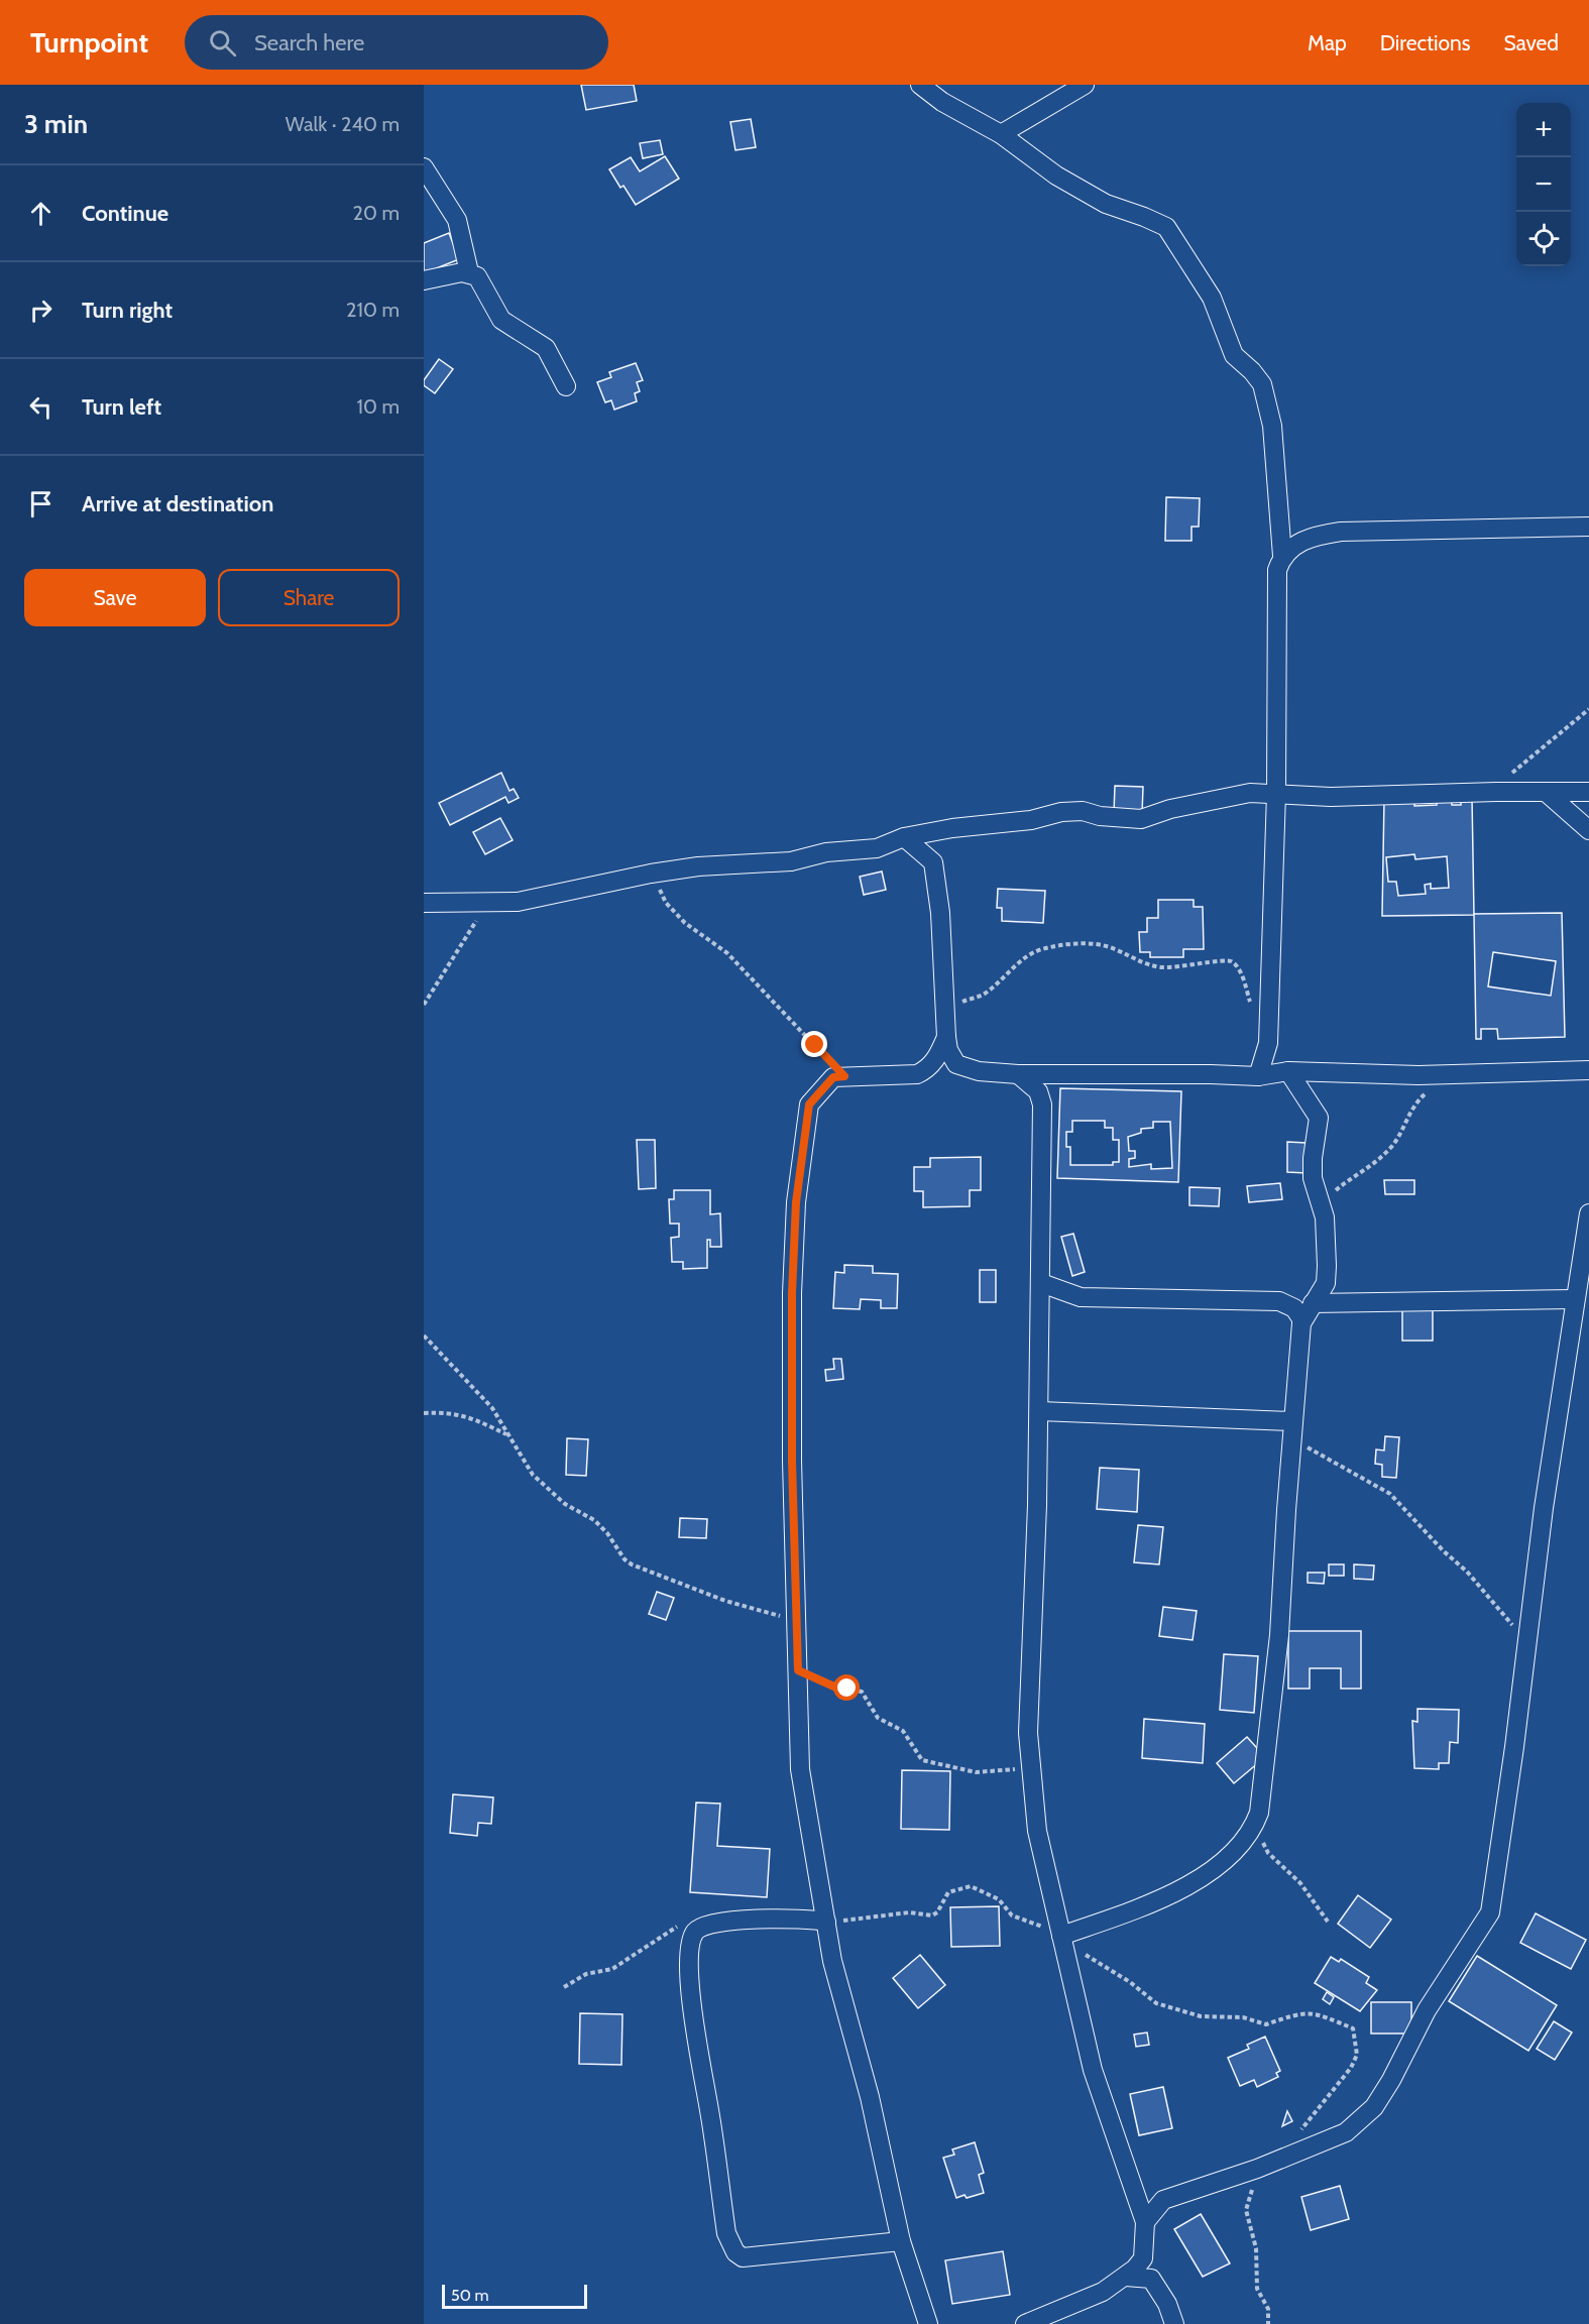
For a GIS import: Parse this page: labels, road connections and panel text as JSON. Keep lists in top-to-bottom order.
{
  "scale_bar": "50 m",
  "page": {
    "header": "Turnpoint",
    "search": "Search here",
    "nav": ["Map", "Directions", "Saved"],
    "heading": ["3 min", "Walk · 240 m"],
    "map_buttons": ["+", "−"],
    "list": [
      ["Continue", "20 m"],
      ["Turn right", "210 m"],
      ["Turn left", "10 m"],
      "Arrive at destination"
    ],
    "buttons": ["Save", "Share"],
    "scale": "50 m"
  }
}
